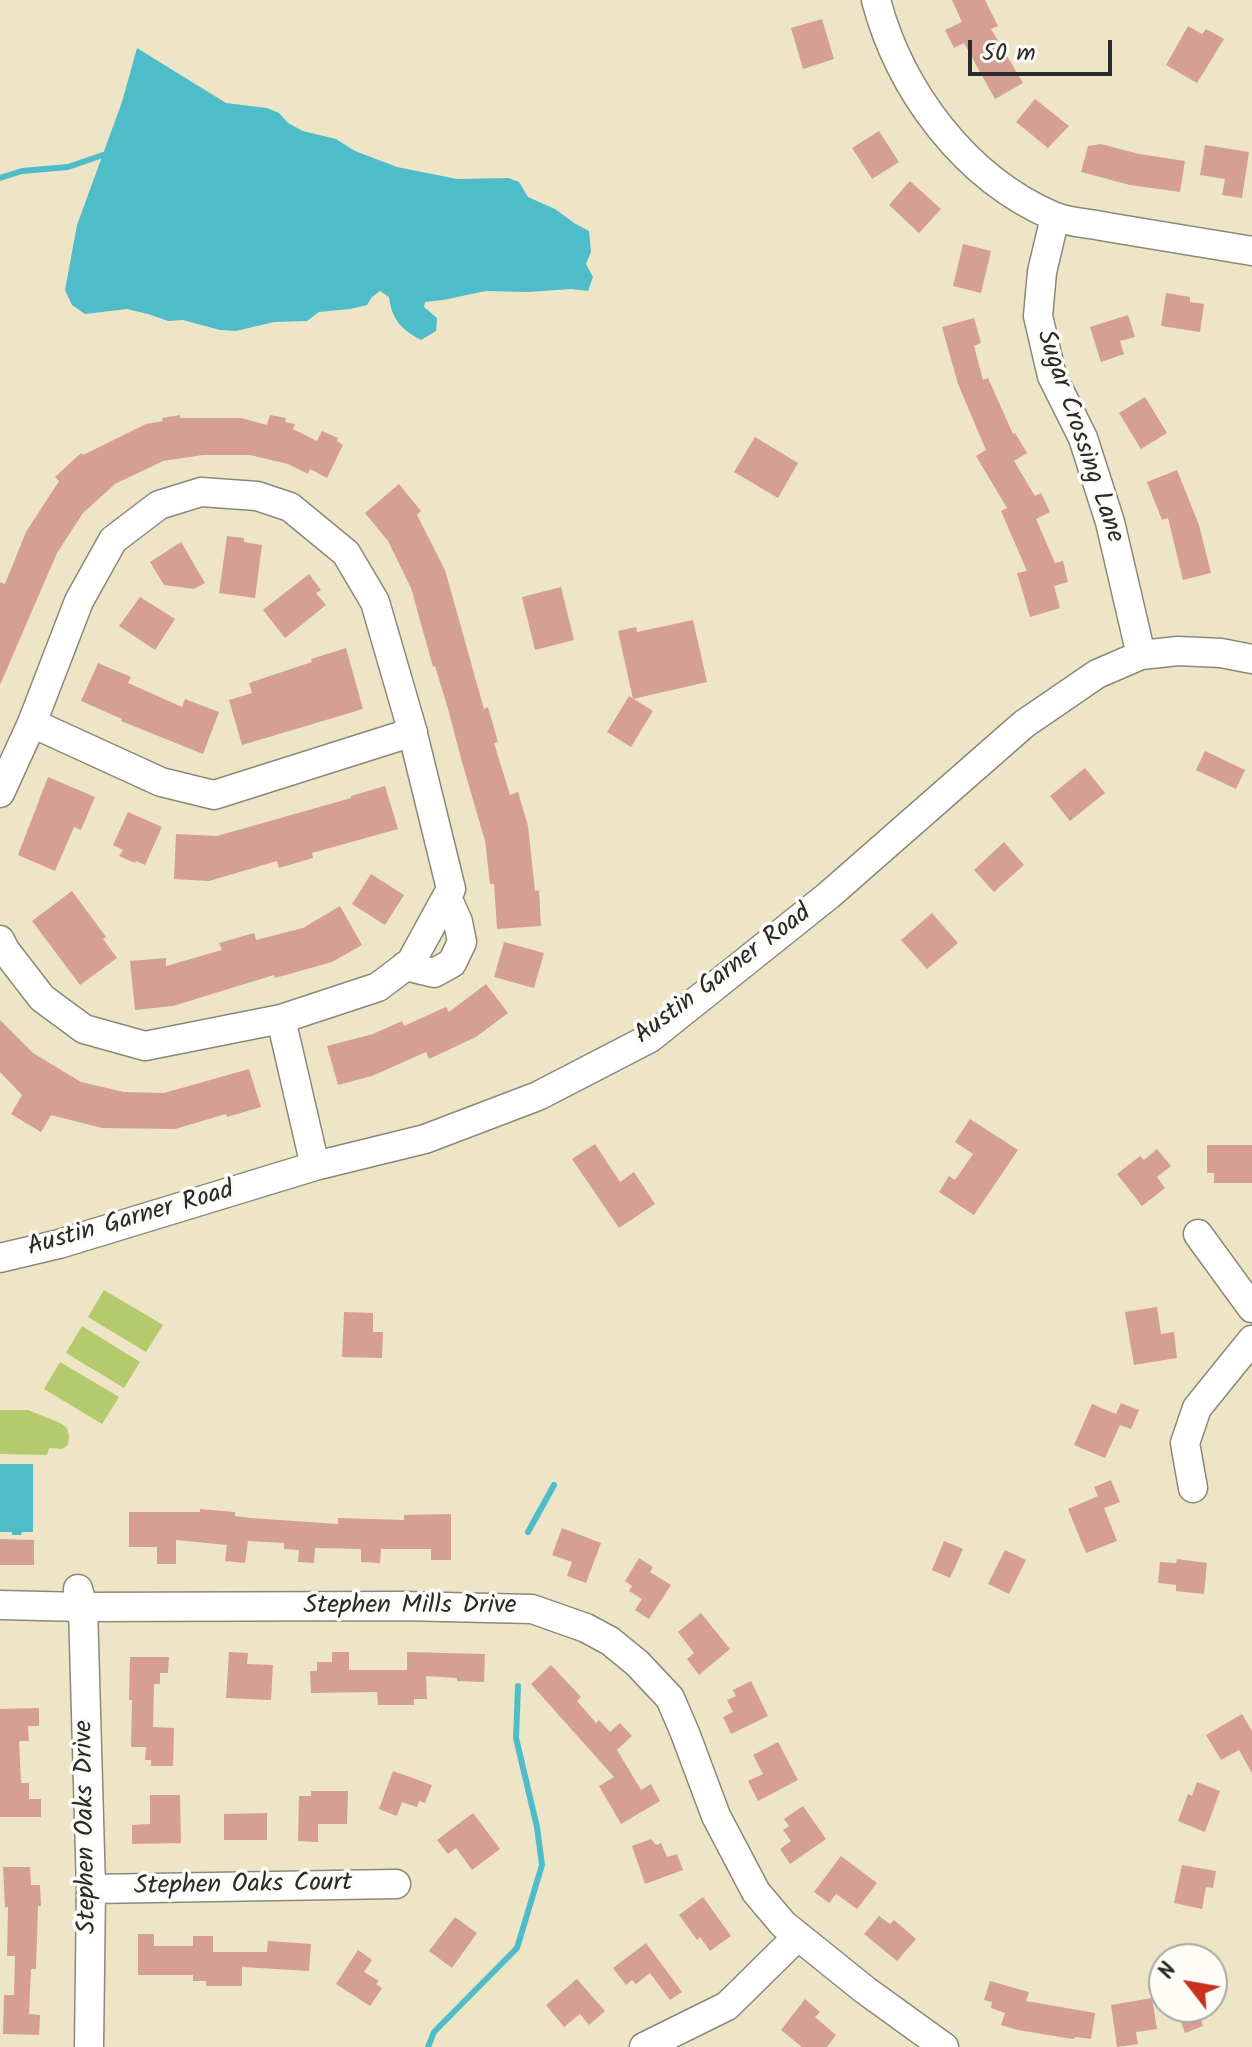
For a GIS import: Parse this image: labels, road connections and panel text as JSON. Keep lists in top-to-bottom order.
{
  "streets": {
    "street": [
      "Sugar Crossing Lane",
      "Austin Garner Road",
      "Stephen Mills Drive",
      "Stephen Oaks Drive",
      "Stephen Oaks Court"
    ]
  },
  "crossings": [
    ["Sugar Crossing Lane", "Austin Garner Road"],
    ["Stephen Mills Drive", "Stephen Oaks Drive"],
    ["Stephen Oaks Drive", "Stephen Oaks Court"]
  ],
  "scale_bar": "50 m",
  "north": "top left"
}
